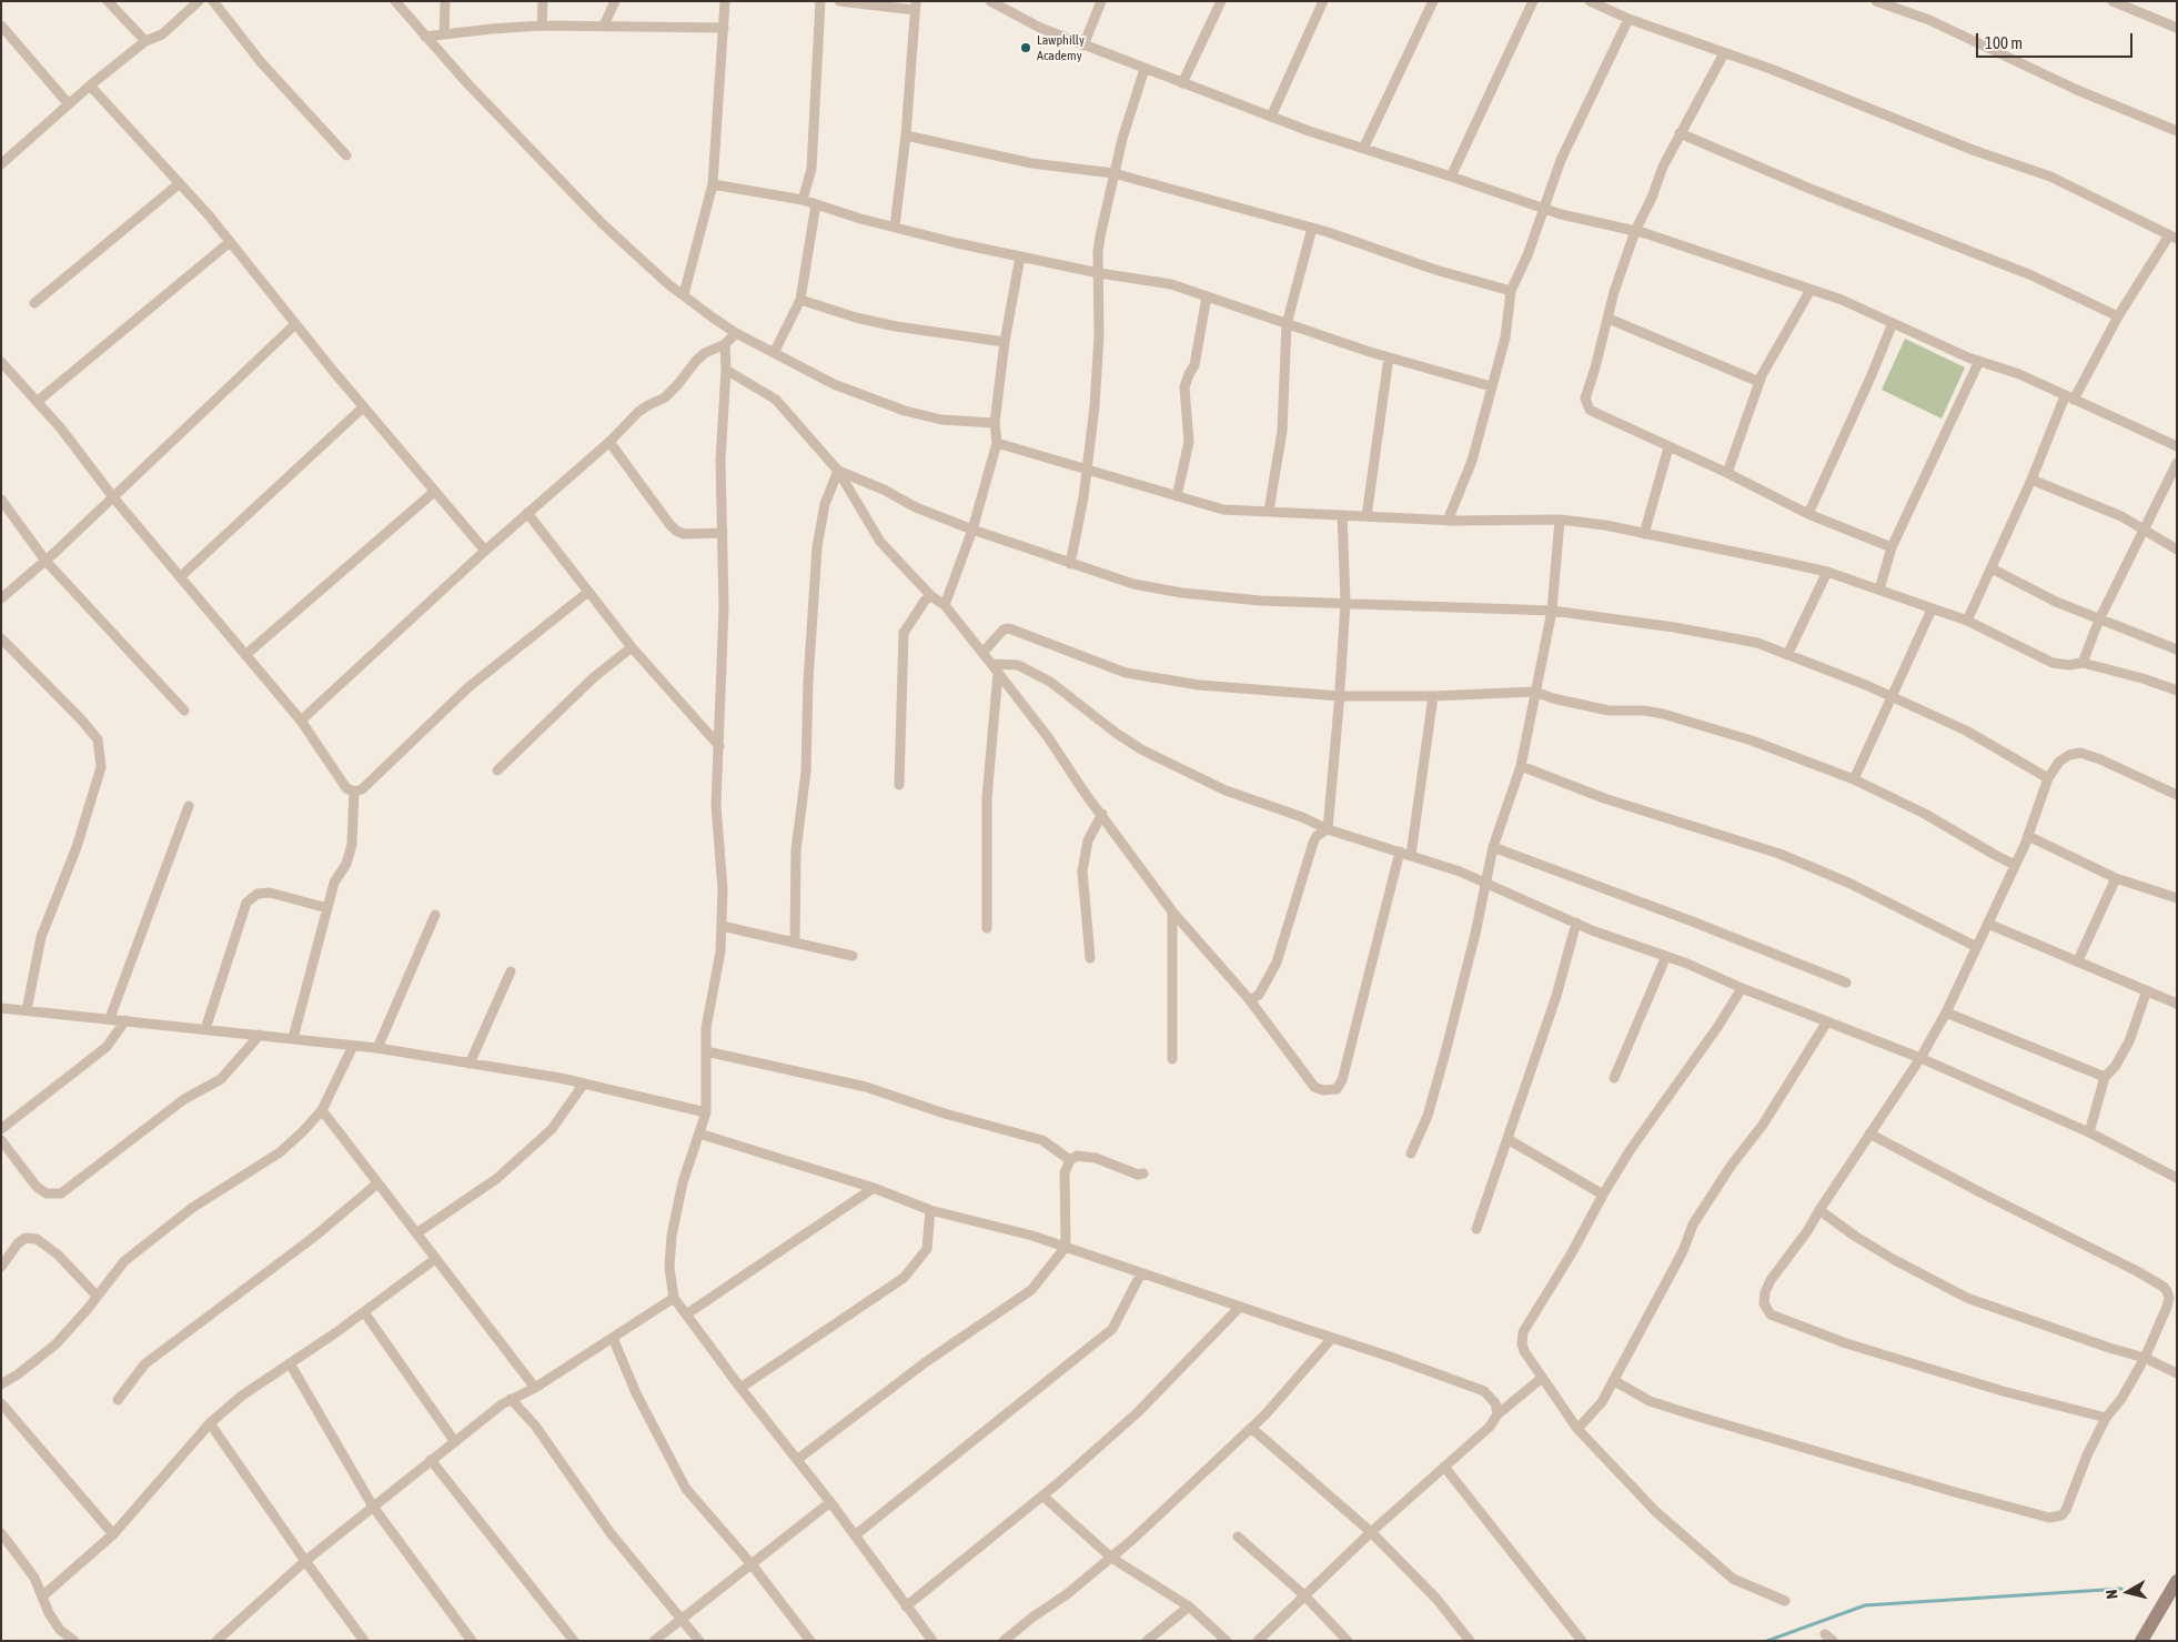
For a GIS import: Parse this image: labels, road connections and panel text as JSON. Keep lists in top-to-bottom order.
{
  "places": ["Lawphilly Academy"],
  "scale_bar": "100 m",
  "north": "left"
}
